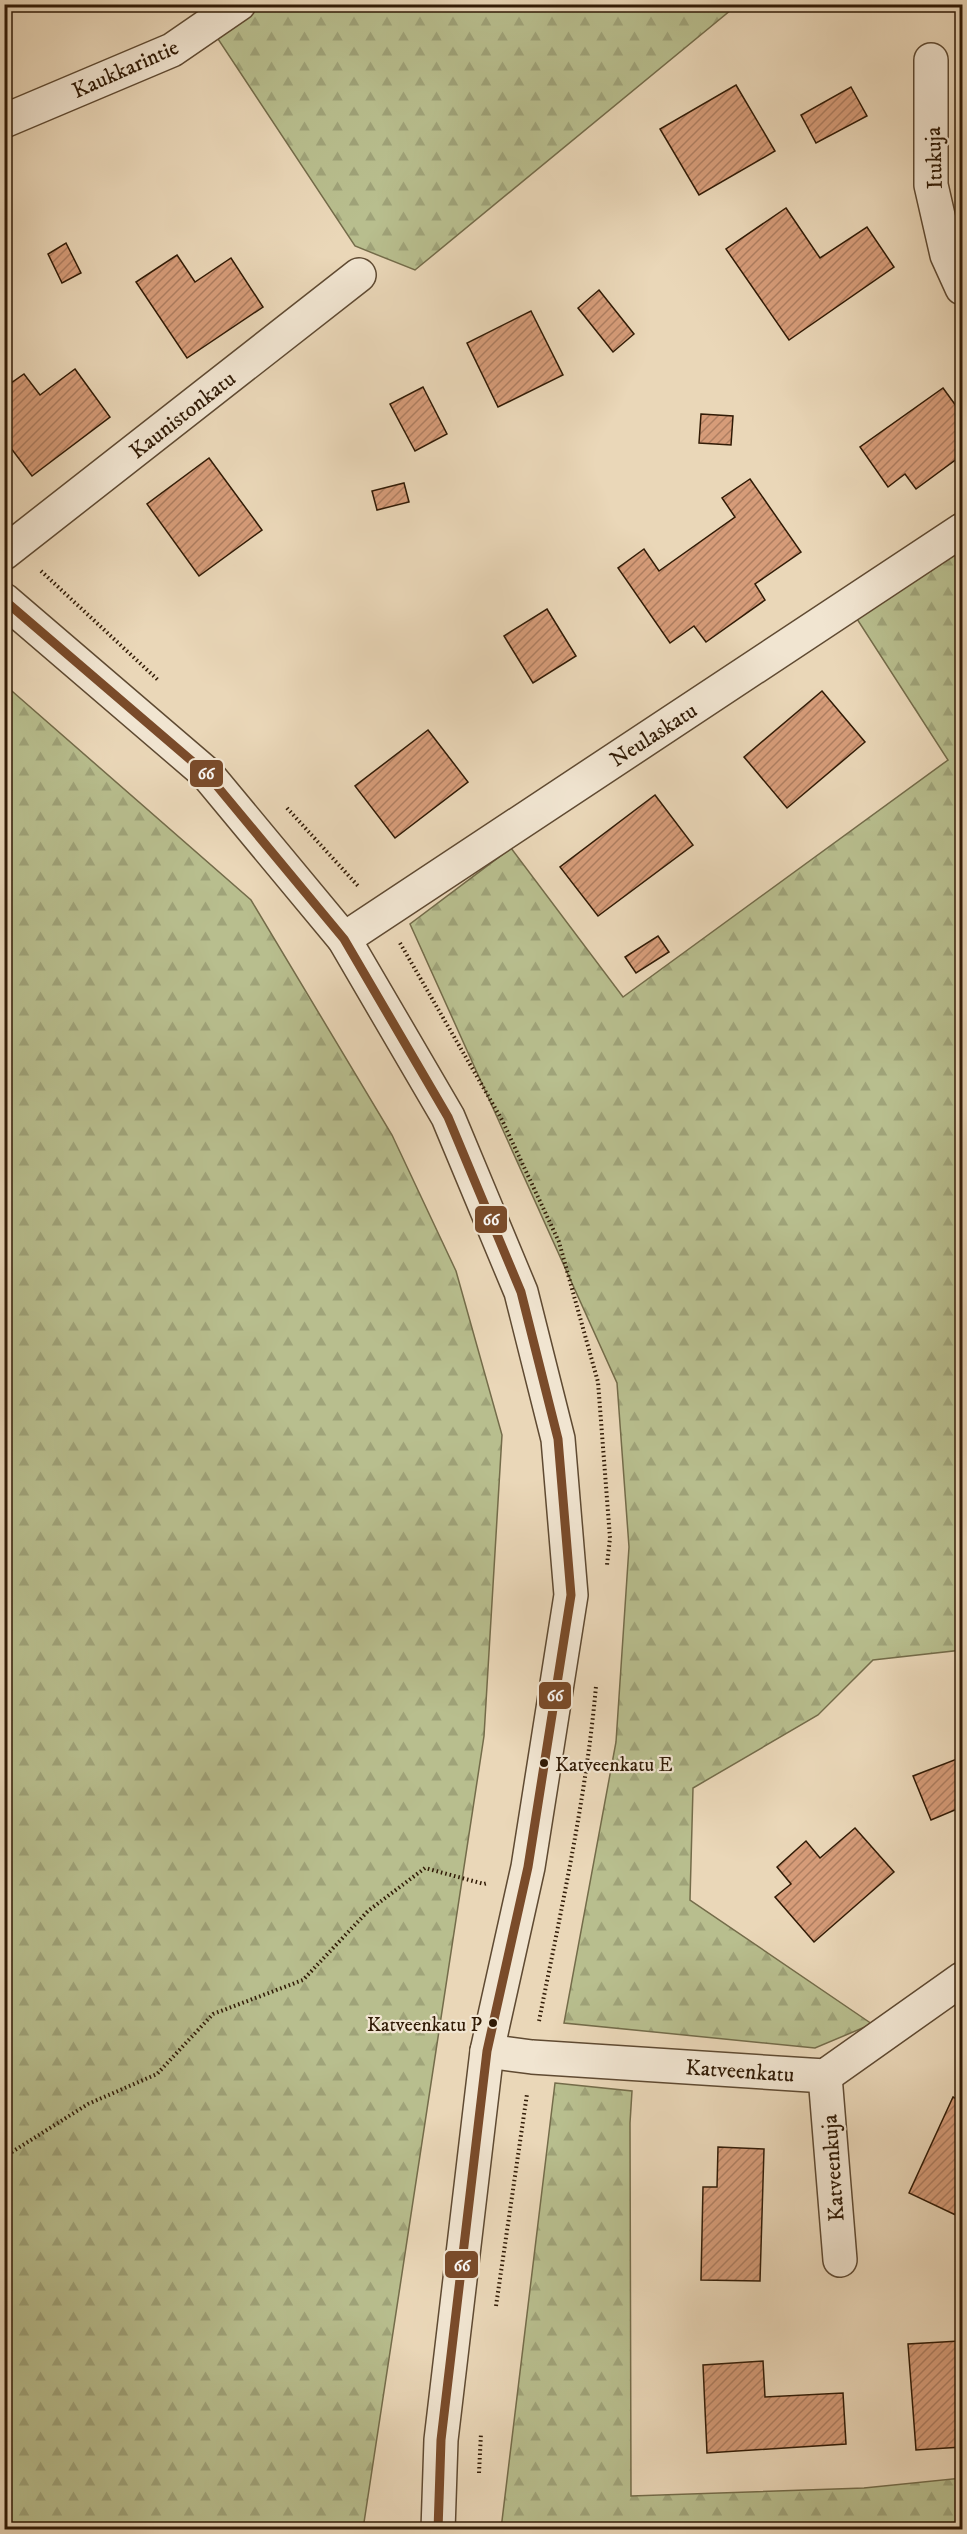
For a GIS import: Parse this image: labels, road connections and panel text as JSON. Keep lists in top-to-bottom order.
{
  "streets": {
    "street": [
      "Kaukkarintie",
      "Itukuja",
      "Kaunistonkatu",
      "Neulaskatu",
      "Katveenkatu",
      "Katveenkuja"
    ]
  },
  "crossings": [
    ["Katveenkatu", "Katveenkuja"]
  ],
  "places": ["Katveenkatu E", "Katveenkatu P"],
  "lines": ["transit line 66"]
}
